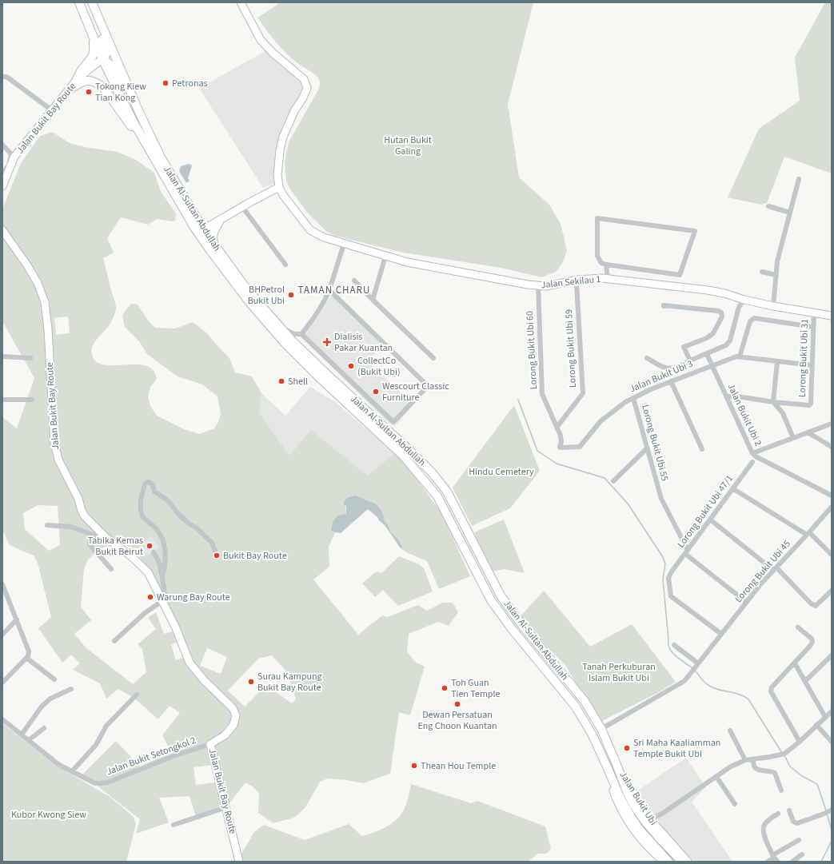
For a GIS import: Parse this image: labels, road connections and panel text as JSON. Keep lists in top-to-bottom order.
{
  "streets": {
    "main road": ["Jalan Al-Sultan Abdullah"],
    "street": [
      "Jalan Bukit Bay Route",
      "Jalan Sekilau 1",
      "Lorong Bukit Ubi 59",
      "Lorong Bukit Ubi 60",
      "Lorong Bukit Ubi 31",
      "Jalan Bukit Ubi 3",
      "Jalan Bukit Ubi 2",
      "Lorong Bukit Ubi 55",
      "Lorong Bukit Ubi 47/1",
      "Lorong Bukit Ubi 45",
      "Jalan Bukit Setongkol 2",
      "Jalan Bukit Ubi"
    ]
  },
  "crossings": [
    ["Jalan Bukit Bay Route", "Jalan Bukit Setongkol 2"],
    ["Jalan Al-Sultan Abdullah", "Lorong Bukit Ubi 45"],
    ["Jalan Al-Sultan Abdullah", "Jalan Bukit Ubi"],
    ["Jalan Sekilau 1", "Lorong Bukit Ubi 59"],
    ["Jalan Sekilau 1", "Lorong Bukit Ubi 60"],
    ["Jalan Sekilau 1", "Lorong Bukit Ubi 31"],
    ["Lorong Bukit Ubi 59", "Lorong Bukit Ubi 60"],
    ["Lorong Bukit Ubi 60", "Jalan Bukit Ubi 3"],
    ["Jalan Bukit Ubi 3", "Jalan Bukit Ubi 2"],
    ["Jalan Bukit Ubi 3", "Lorong Bukit Ubi 55"],
    ["Lorong Bukit Ubi 55", "Lorong Bukit Ubi 47/1"],
    ["Lorong Bukit Ubi 47/1", "Lorong Bukit Ubi 45"]
  ],
  "districts": ["TAMAN CHARU"],
  "parks": [
    "Hutan Bukit Galing",
    "Hindu Cemetery",
    "Tanah Perkuburan Islam Bukit Ubi",
    "Kubor Kwong Siew"
  ],
  "places": {
    "other": [
      "Petronas",
      "Tokong Kiew Tian Kong",
      "BHPetrol Bukit Ubi",
      "CollectCo (Bukit Ubi)",
      "Shell",
      "Wescourt Classic Furniture",
      "Tabika Kemas Bukit Beirut",
      "Bukit Bay Route",
      "Warung Bay Route",
      "Surau Kampung Bukit Bay Route",
      "Toh Guan Tien Temple",
      "Dewan Persatuan Eng Choon Kuantan",
      "Sri Maha Kaaliamman Temple Bukit Ubi",
      "Thean Hou Temple"
    ],
    "health": ["Dialisis Pakar Kuantan"]
  }
}
